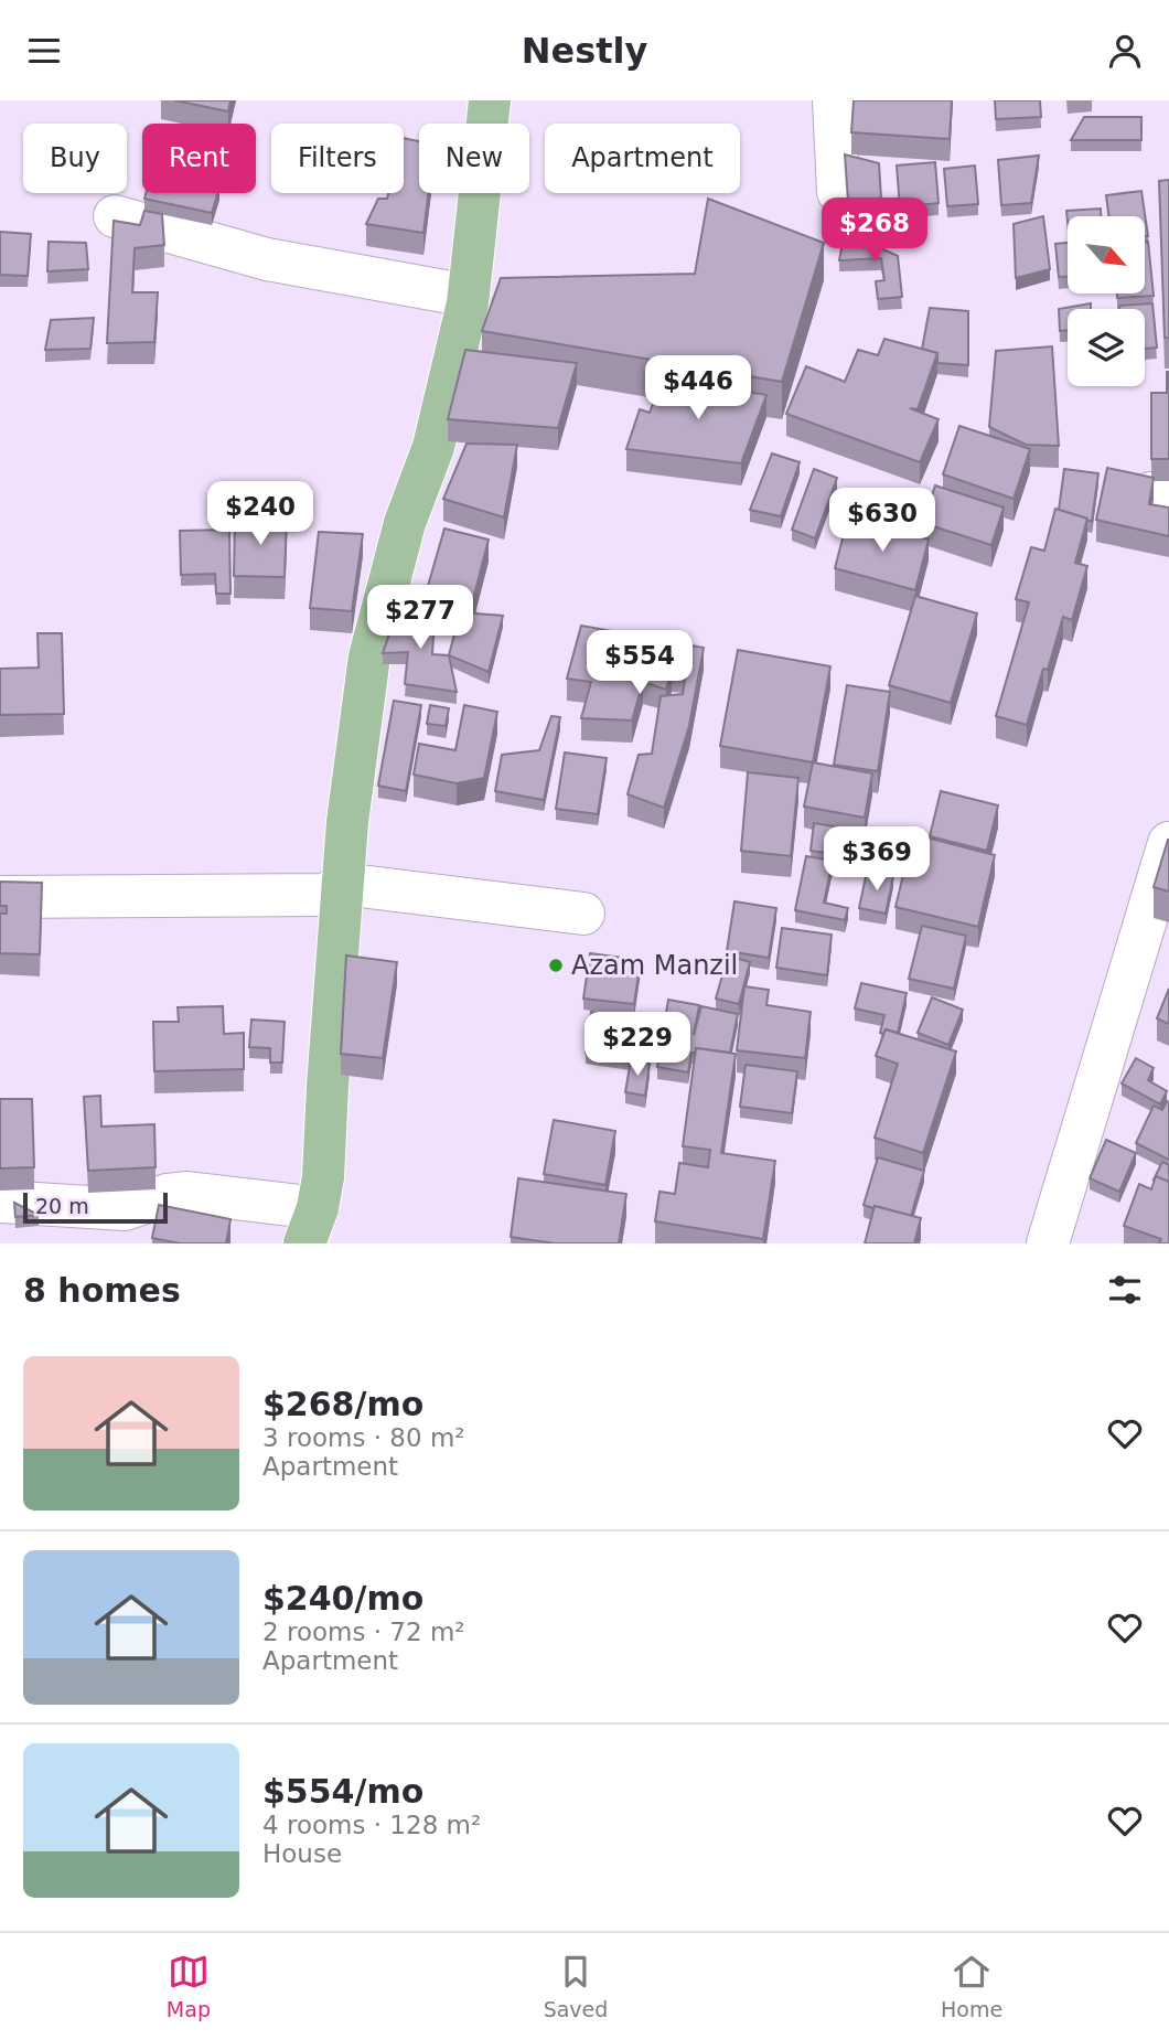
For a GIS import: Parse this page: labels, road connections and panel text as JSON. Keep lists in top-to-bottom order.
{
  "places": ["Azam Manzil"],
  "scale_bar": "20 m",
  "north": "bottom right",
  "page": {
    "header": "Nestly",
    "chip": [
      "Buy",
      "Rent",
      "Filters",
      "New",
      "Apartment"
    ],
    "price": [
      "$268",
      "$446",
      "$240",
      "$630",
      "$277",
      "$554",
      "$369",
      "$229"
    ],
    "scale": "20 m",
    "heading": "8 homes",
    "list": [
      {
        "name": "$268/mo",
        "note": "3 rooms · 80 m² · Apartment"
      },
      {
        "name": "$240/mo",
        "note": "2 rooms · 72 m² · Apartment"
      },
      {
        "name": "$554/mo",
        "note": "4 rooms · 128 m² · House"
      }
    ],
    "tabs": ["Map", "Saved", "Home"]
  }
}
